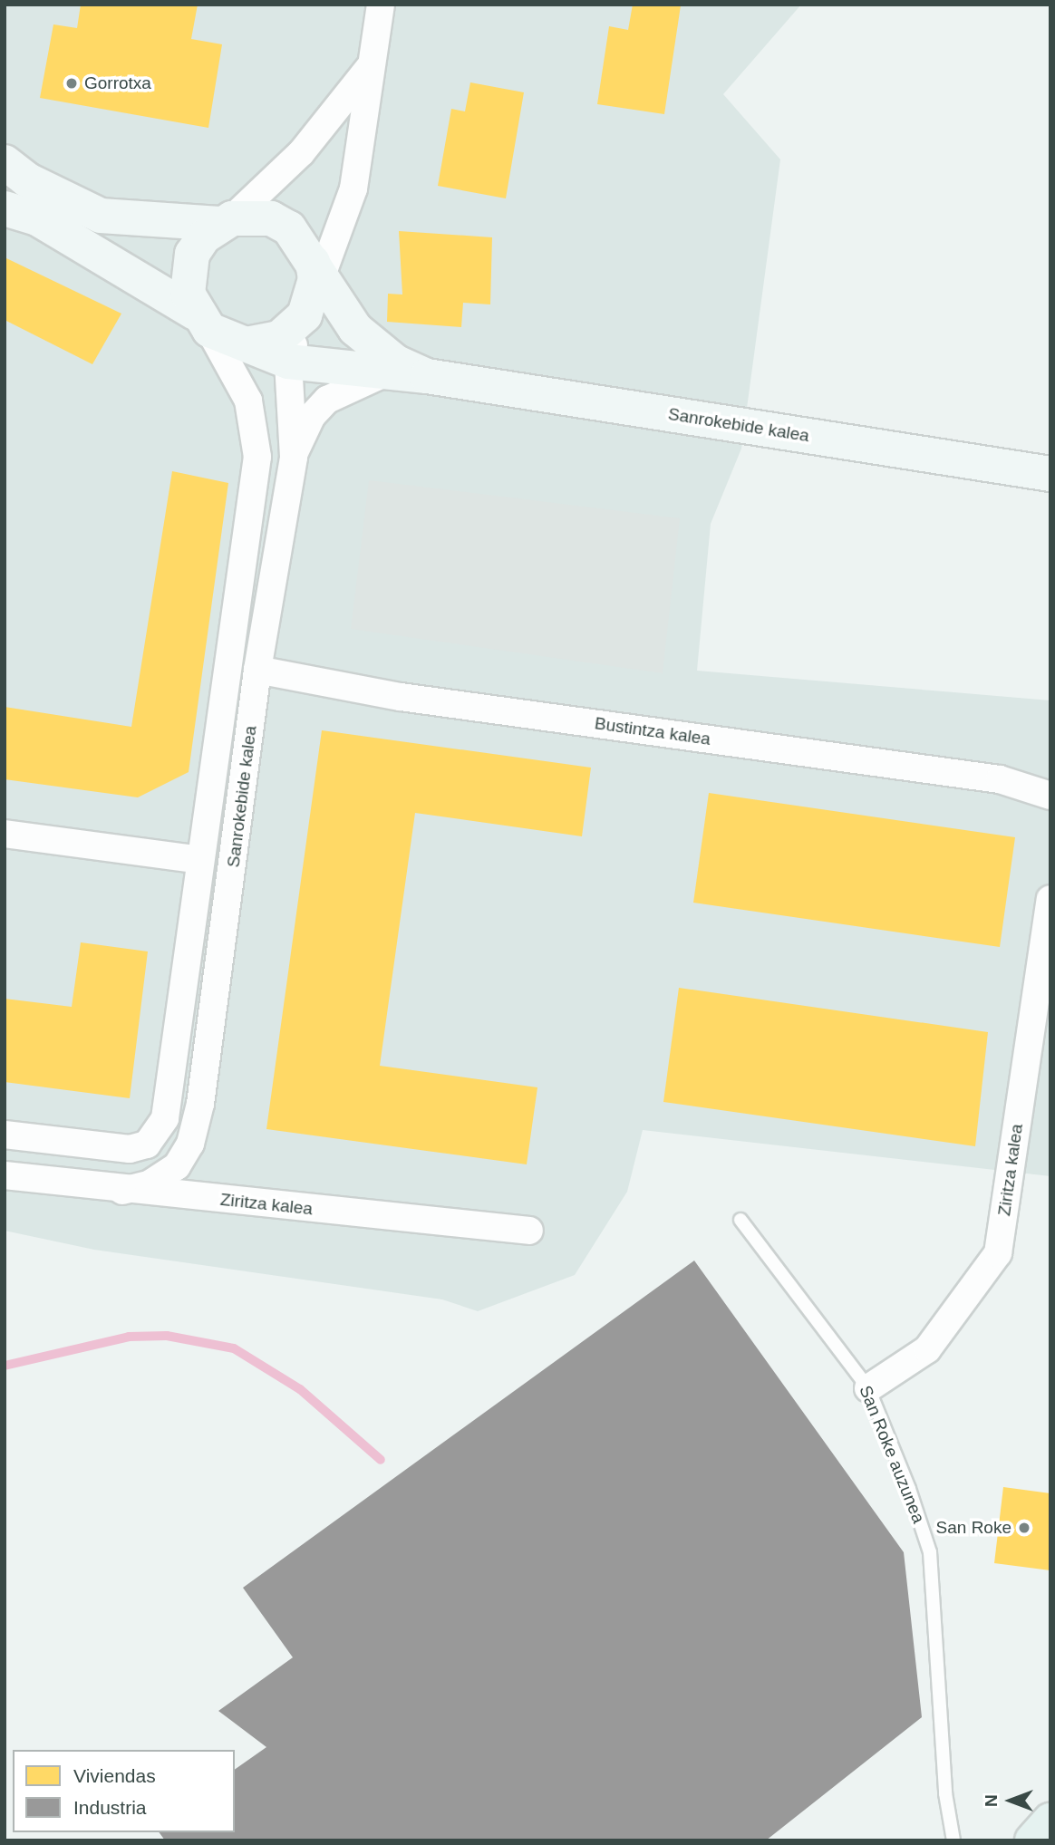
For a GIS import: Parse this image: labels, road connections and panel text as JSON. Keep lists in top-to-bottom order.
{
  "streets": {
    "main road": ["Sanrokebide kalea"],
    "street": ["Bustintza kalea", "Ziritza kalea"],
    "lane": ["San Roke auzunea"]
  },
  "crossings": [
    ["Sanrokebide kalea", "Bustintza kalea"],
    ["Sanrokebide kalea", "Ziritza kalea"],
    ["Ziritza kalea", "San Roke auzunea"]
  ],
  "places": ["Gorrotxa", "San Roke"],
  "legend": ["Viviendas", "Industria"],
  "north": "left"
}
